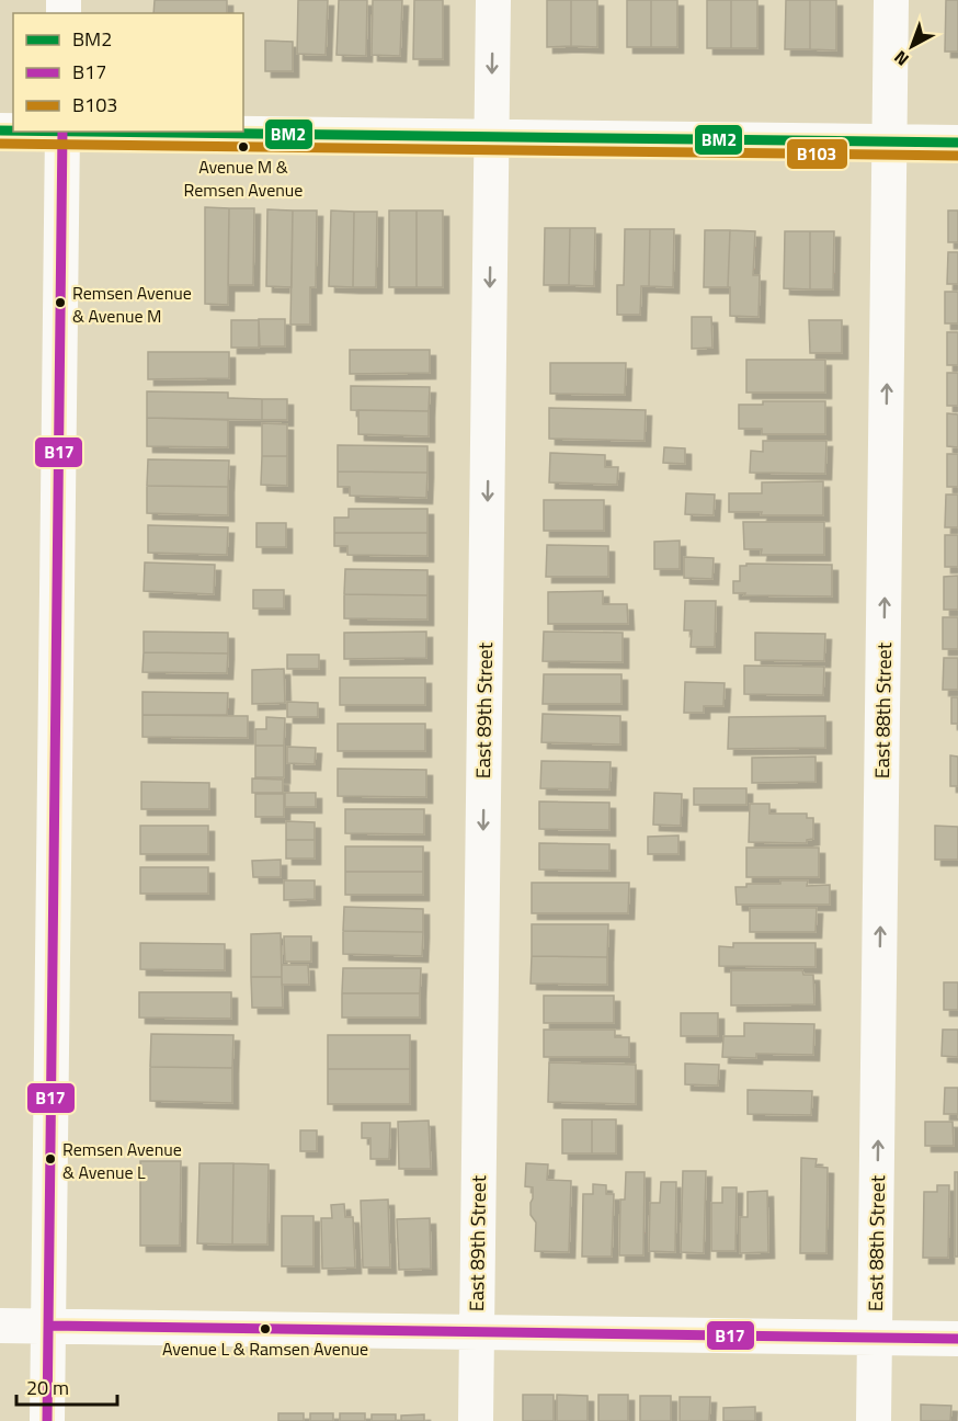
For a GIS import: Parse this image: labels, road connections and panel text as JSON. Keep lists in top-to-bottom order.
{
  "streets": {
    "street": ["East 89th Street", "East 88th Street"]
  },
  "one_way": ["East 89th Street", "East 88th Street"],
  "places": [
    "Avenue M & Remsen Avenue",
    "Remsen Avenue & Avenue M",
    "Remsen Avenue & Avenue L",
    "Avenue L & Ramsen Avenue"
  ],
  "lines": ["transit line BM2", "transit line B17", "transit line B103"],
  "legend": ["BM2", "B17", "B103"],
  "scale_bar": "20 m",
  "north": "bottom left"
}
